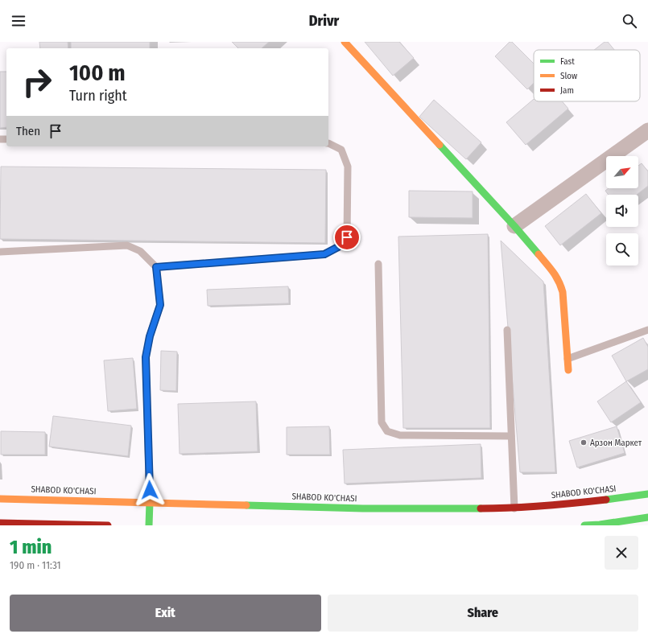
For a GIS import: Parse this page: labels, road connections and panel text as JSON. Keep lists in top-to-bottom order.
{
  "streets": {
    "main road": ["SHABOD KO'CHASI"]
  },
  "places": ["Арзон Маркет"],
  "legend": ["Fast", "Slow", "Jam"],
  "north": "top right",
  "page": {
    "header": "Drivr",
    "turn": ["100 m", "Turn right"],
    "then": "Then",
    "heading": ["1 min", "190 m · 11:31"],
    "buttons": ["Exit", "Share"]
  }
}
